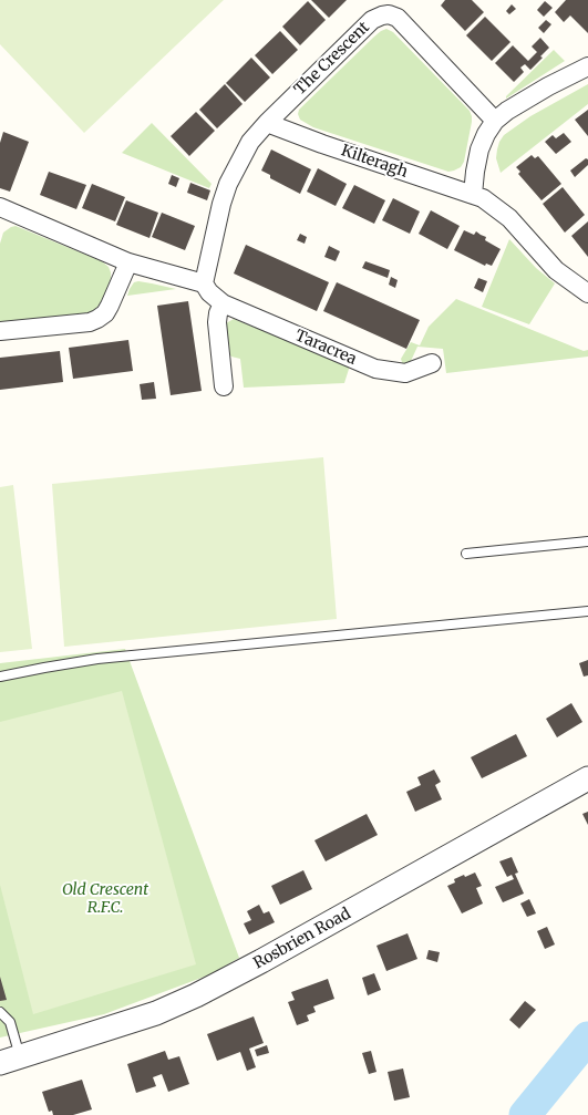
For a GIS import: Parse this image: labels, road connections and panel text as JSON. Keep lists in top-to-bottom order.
{
  "streets": {
    "street": [
      "The Crescent",
      "Kilteragh",
      "Taracrea",
      "Rosbrien Road"
    ]
  },
  "crossings": [
    ["The Crescent", "Kilteragh"]
  ],
  "parks": ["Old Crescent R.F.C."]
}
